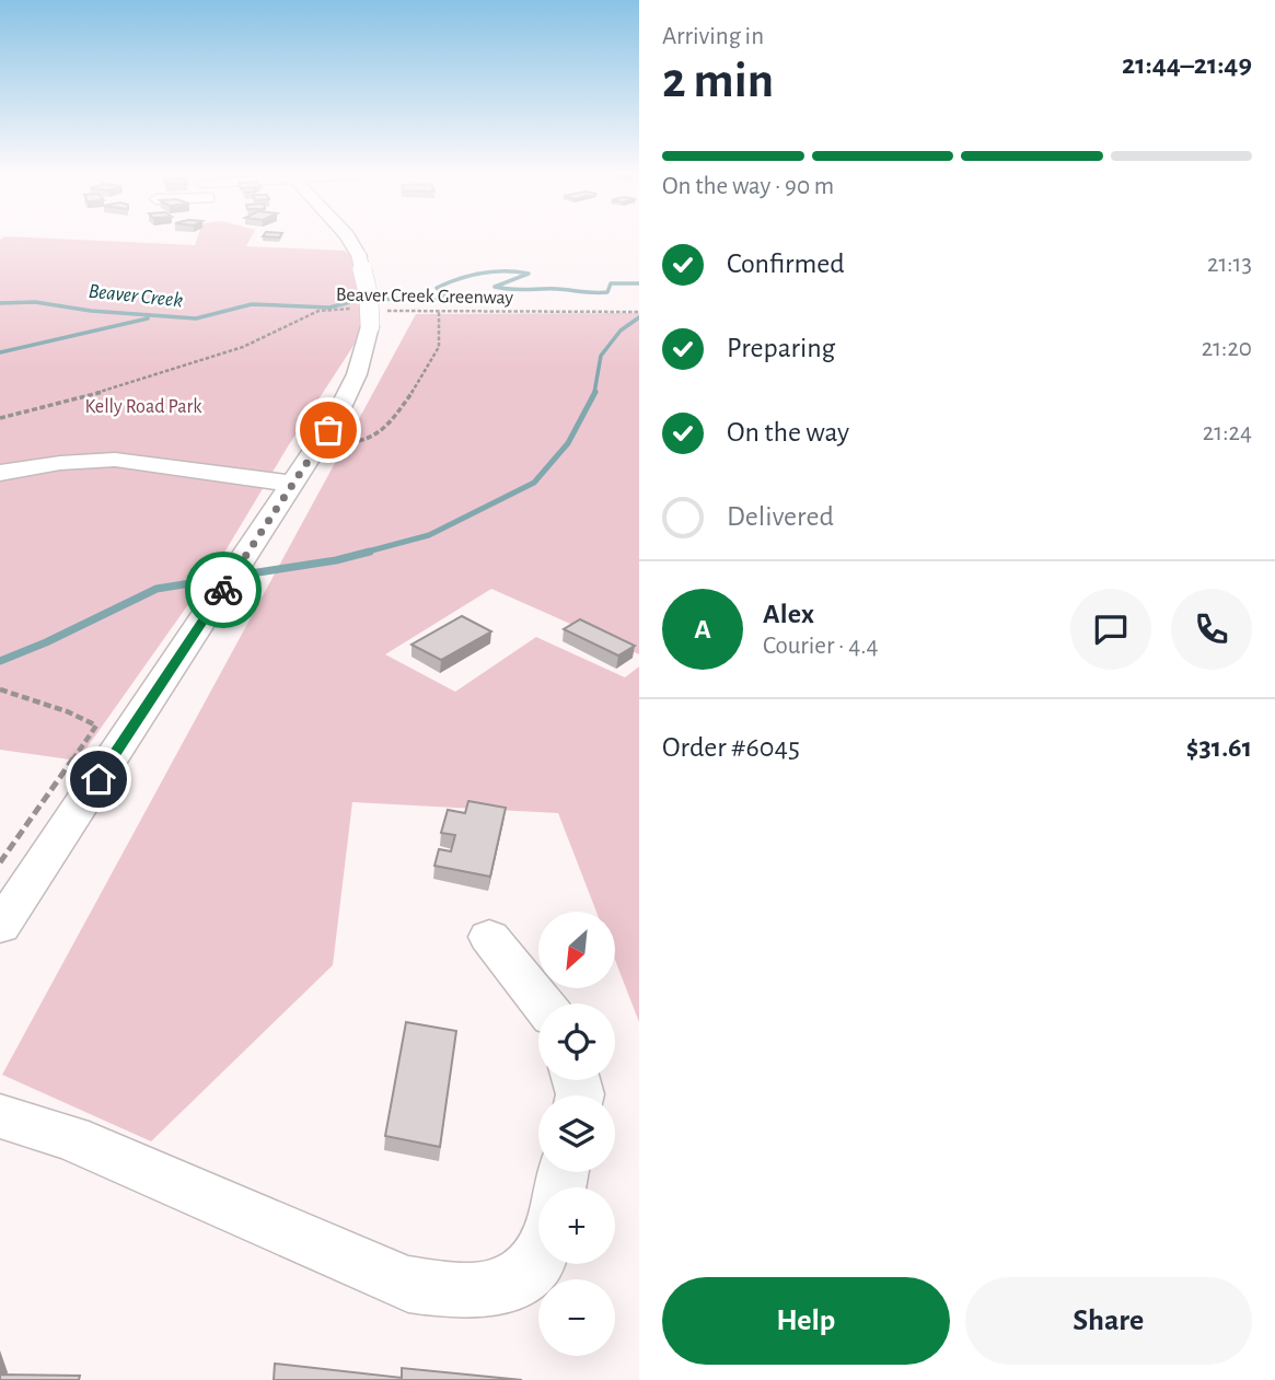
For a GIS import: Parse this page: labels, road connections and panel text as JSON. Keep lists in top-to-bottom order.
{
  "streets": {
    "path": ["Beaver Creek Greenway"]
  },
  "water": ["Beaver Creek"],
  "parks": ["Kelly Road Park"],
  "north": "bottom left",
  "page": {
    "heading": ["2 min", "Arriving in", "21:44–21:49"],
    "panel": [
      "Alex",
      "Courier · 4.4",
      "Order #6045",
      "$31.61"
    ],
    "bar": "On the way · 90 m",
    "list": [
      ["Confirmed", "21:13"],
      ["Preparing", "21:20"],
      ["On the way", "21:24"],
      "Delivered"
    ],
    "round": "A",
    "map_buttons": ["+", "−"],
    "buttons": ["Help", "Share"]
  }
}
